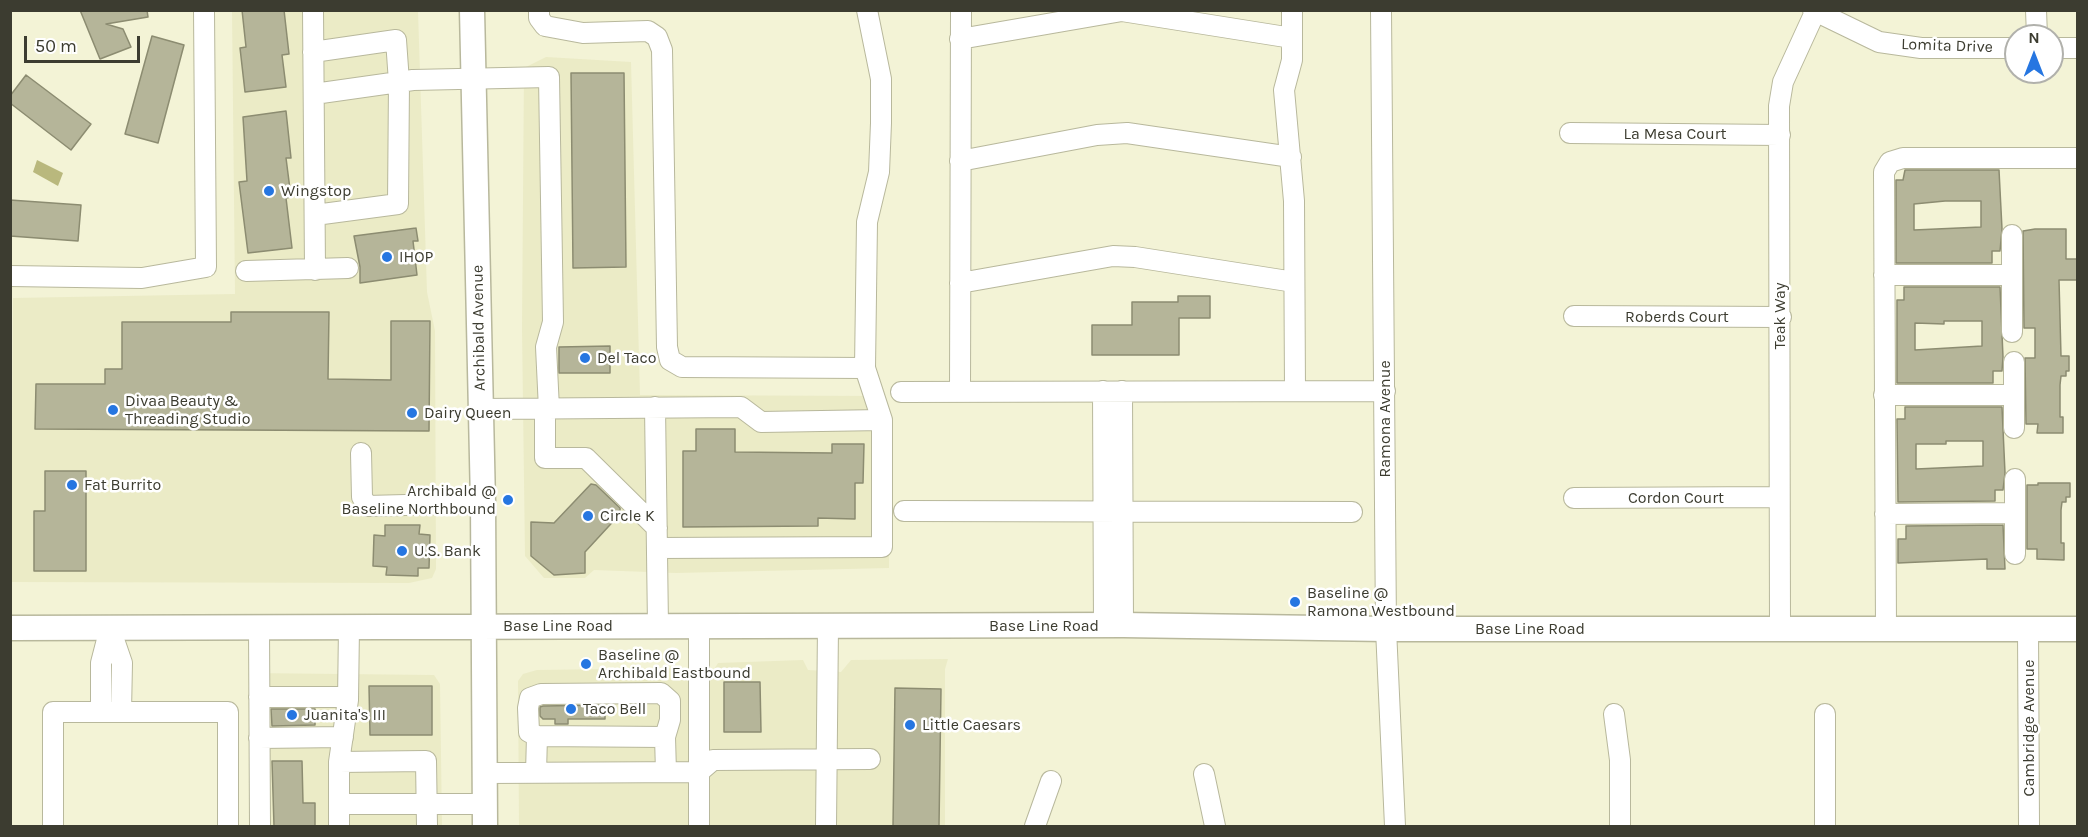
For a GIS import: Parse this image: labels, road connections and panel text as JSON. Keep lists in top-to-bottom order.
{
  "streets": {
    "main road": ["Archibald Avenue", "Base Line Road"],
    "street": [
      "Lomita Drive",
      "La Mesa Court",
      "Teak Way",
      "Roberds Court",
      "Ramona Avenue",
      "Cordon Court",
      "Cambridge Avenue"
    ]
  },
  "crossings": [
    ["Lomita Drive", "Teak Way"],
    ["La Mesa Court", "Teak Way"],
    ["Teak Way", "Roberds Court"],
    ["Teak Way", "Cordon Court"],
    ["Teak Way", "Base Line Road"],
    ["Archibald Avenue", "Base Line Road"],
    ["Ramona Avenue", "Base Line Road"],
    ["Base Line Road", "Cambridge Avenue"]
  ],
  "places": [
    "Wingstop",
    "IHOP",
    "Del Taco",
    "Divaa Beauty & Threading Studio",
    "Dairy Queen",
    "Fat Burrito",
    "Archibald @ Baseline Northbound",
    "Circle K",
    "U.S. Bank",
    "Baseline @ Ramona Westbound",
    "Baseline @ Archibald Eastbound",
    "Taco Bell",
    "Juanita's III",
    "Little Caesars"
  ],
  "scale_bar": "50 m",
  "north": "top"
}
